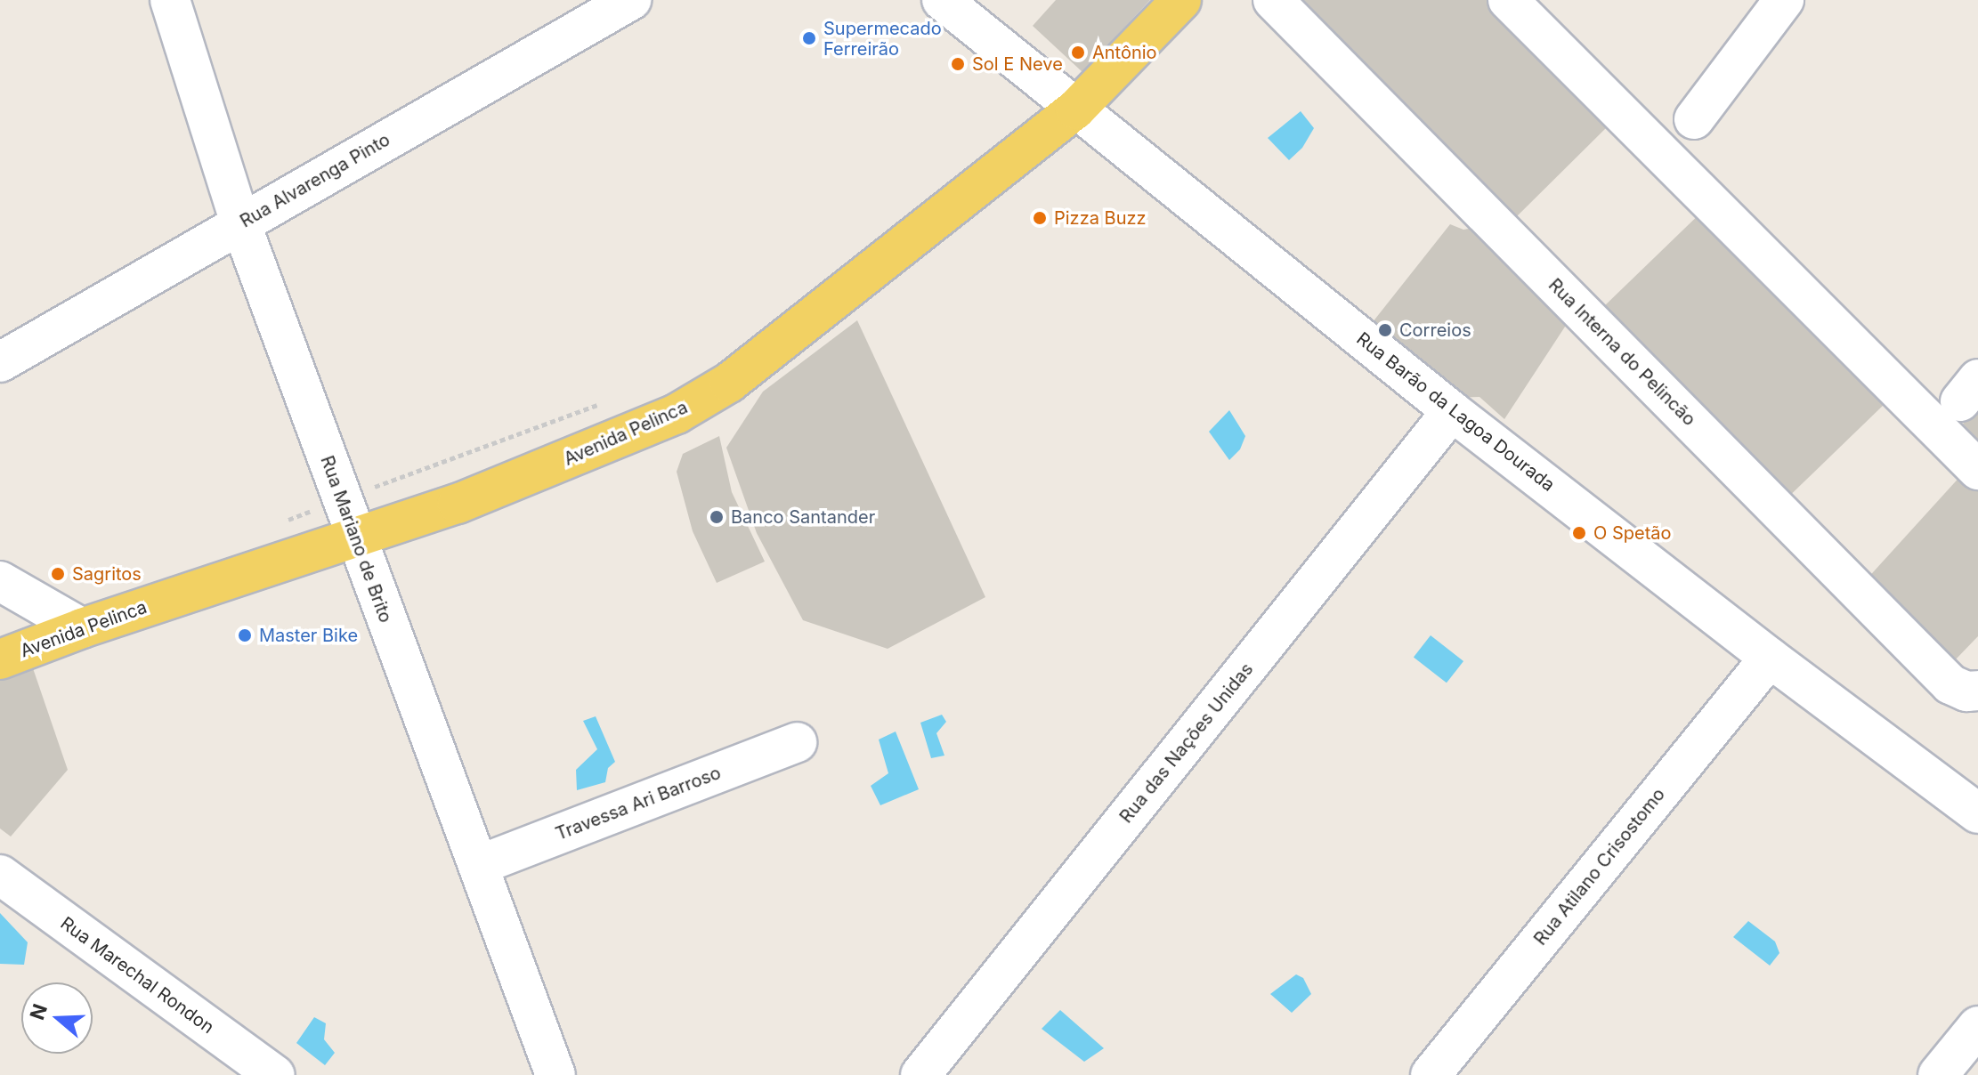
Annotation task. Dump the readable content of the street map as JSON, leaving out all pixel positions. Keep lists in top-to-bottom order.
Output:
{
  "streets": {
    "main road": ["Avenida Pelinca"],
    "street": [
      "Rua Alvarenga Pinto",
      "Rua Interna do Pelincão",
      "Rua Barão da Lagoa Dourada",
      "Rua Mariano de Brito",
      "Rua das Nações Unidas",
      "Travessa Ari Barroso",
      "Rua Atilano Crisostomo",
      "Rua Marechal Rondon"
    ]
  },
  "crossings": [
    ["Rua Alvarenga Pinto", "Rua Mariano de Brito"],
    ["Rua Barão da Lagoa Dourada", "Avenida Pelinca"],
    ["Rua Barão da Lagoa Dourada", "Rua das Nações Unidas"],
    ["Rua Barão da Lagoa Dourada", "Rua Atilano Crisostomo"],
    ["Avenida Pelinca", "Rua Mariano de Brito"],
    ["Rua Mariano de Brito", "Travessa Ari Barroso"]
  ],
  "places": [
    "Supermecado Ferreirão",
    "Antônio",
    "Sol E Neve",
    "Pizza Buzz",
    "Correios",
    "Banco Santander",
    "O Spetão",
    "Sagritos",
    "Master Bike"
  ],
  "north": "left"
}
